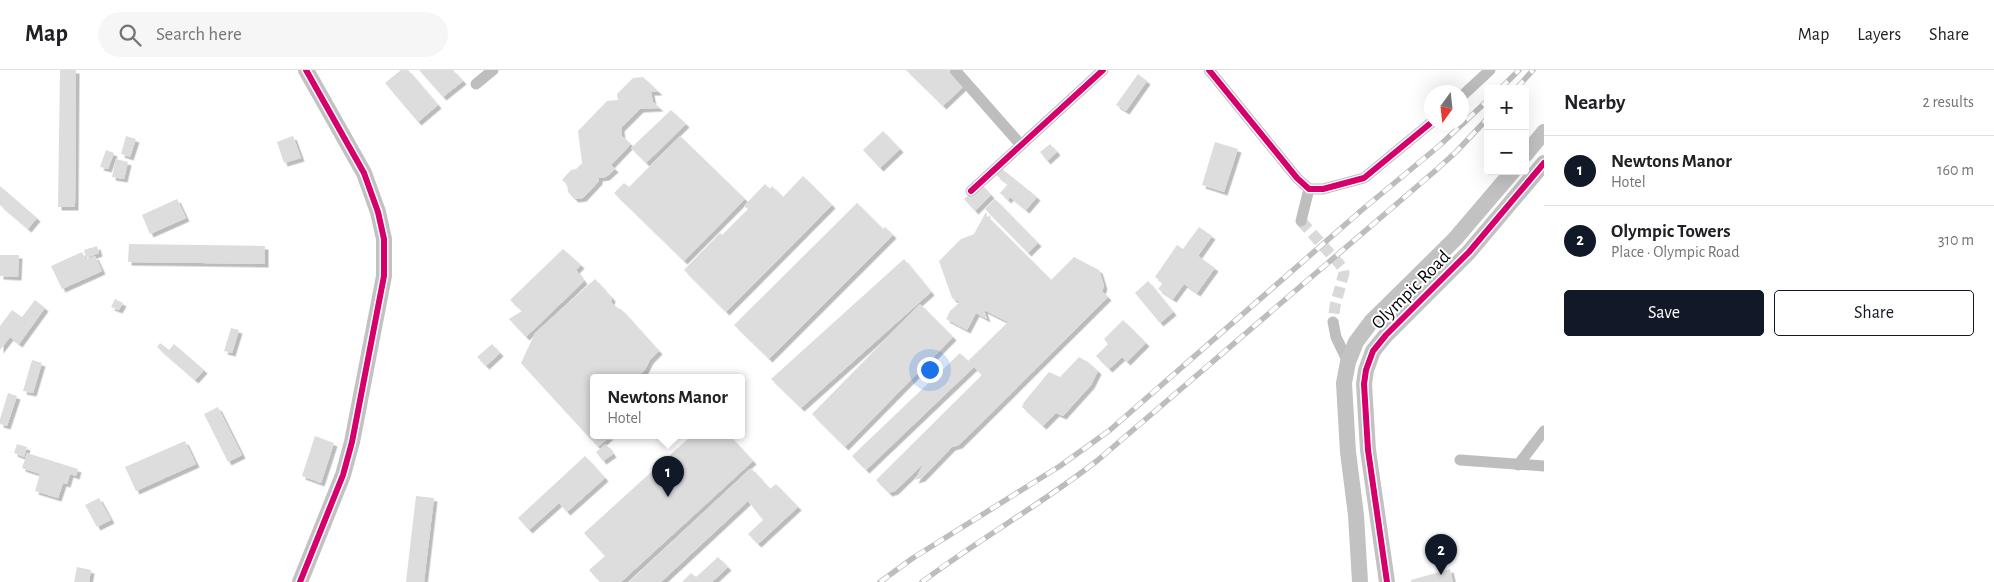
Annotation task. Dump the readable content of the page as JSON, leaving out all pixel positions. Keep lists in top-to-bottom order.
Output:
{
  "streets": {
    "street": ["Olympic Road"]
  },
  "north": "bottom",
  "page": {
    "header": "Map",
    "search": "Search here",
    "nav": ["Map", "Layers", "Share"],
    "heading": ["Nearby", "2 results"],
    "map_buttons": ["+", "−"],
    "list": [
      {
        "mark": "1",
        "name": "Newtons Manor",
        "note": "Hotel",
        "value": "160 m"
      },
      {
        "mark": "2",
        "name": "Olympic Towers",
        "note": "Place · Olympic Road",
        "value": "310 m"
      }
    ],
    "buttons": ["Save", "Share"],
    "popup": ["Newtons Manor", "Hotel"],
    "pins": ["1", "2"]
  }
}
